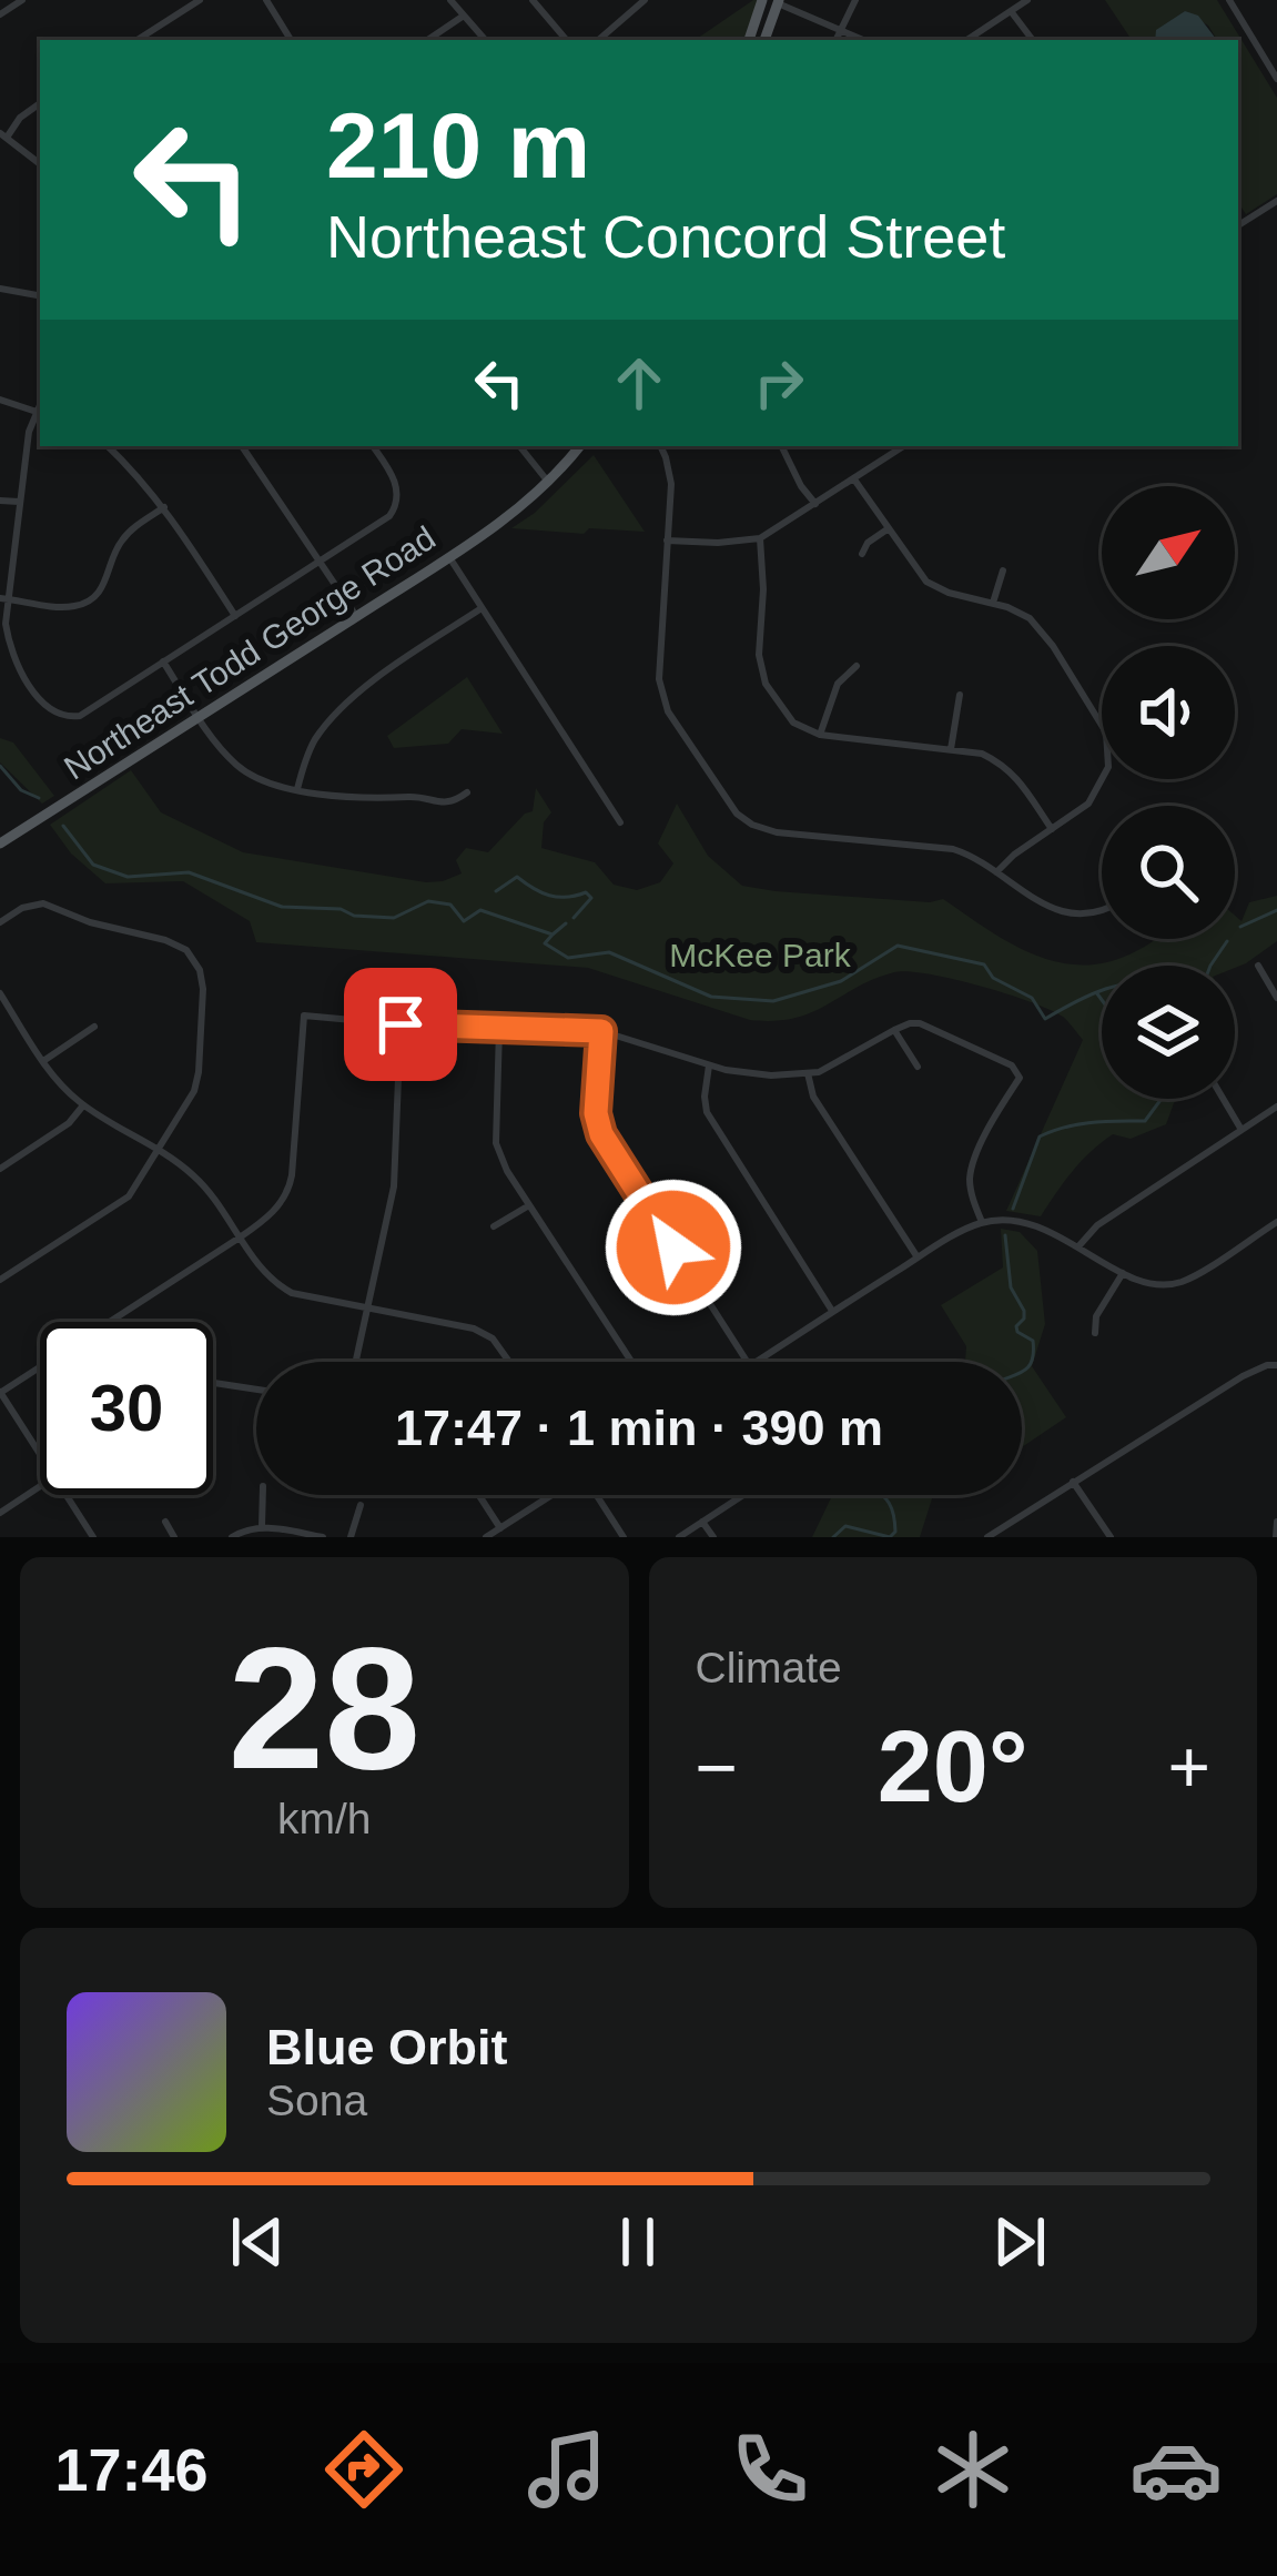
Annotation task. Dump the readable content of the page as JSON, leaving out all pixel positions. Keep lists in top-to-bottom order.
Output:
{
  "streets": {
    "main road": ["Northeast Todd George Road"]
  },
  "parks": ["McKee Park"],
  "north": "top right",
  "page": {
    "turn": ["210 m", "Northeast Concord Street"],
    "limit": "30",
    "trip": "17:47 · 1 min · 390 m",
    "tile": [
      ["28", "km/h"],
      "Climate"
    ],
    "heat": ["−", "20°", "+"],
    "song": ["Blue Orbit", "Sona"],
    "tabs": "17:46"
  }
}
